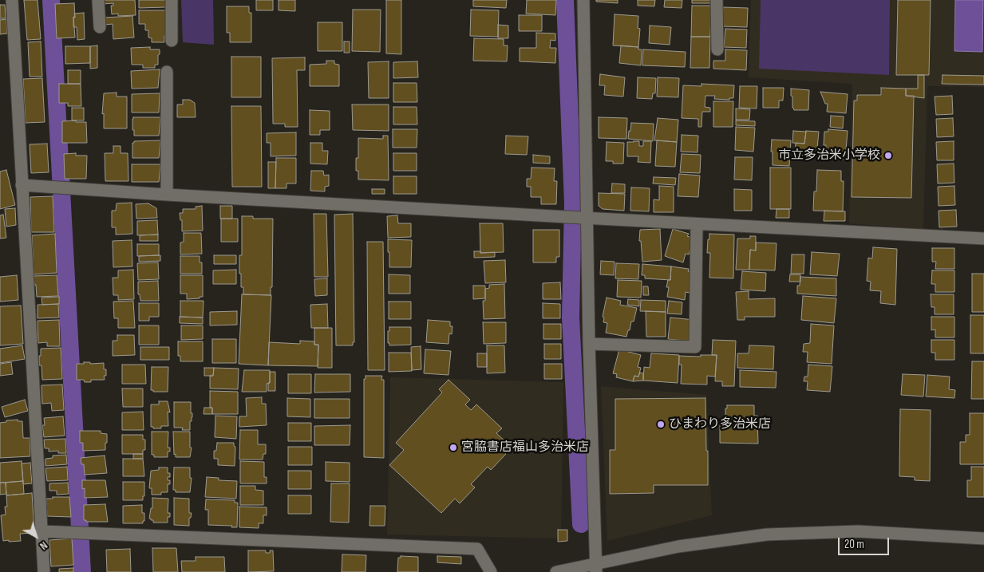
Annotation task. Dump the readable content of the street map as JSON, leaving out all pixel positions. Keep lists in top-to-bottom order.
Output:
{
  "places": ["市立多治米小学校", "ひまわり多治米店", "宮脇書店福山多治米店"],
  "scale_bar": "20 m",
  "north": "bottom right"
}
